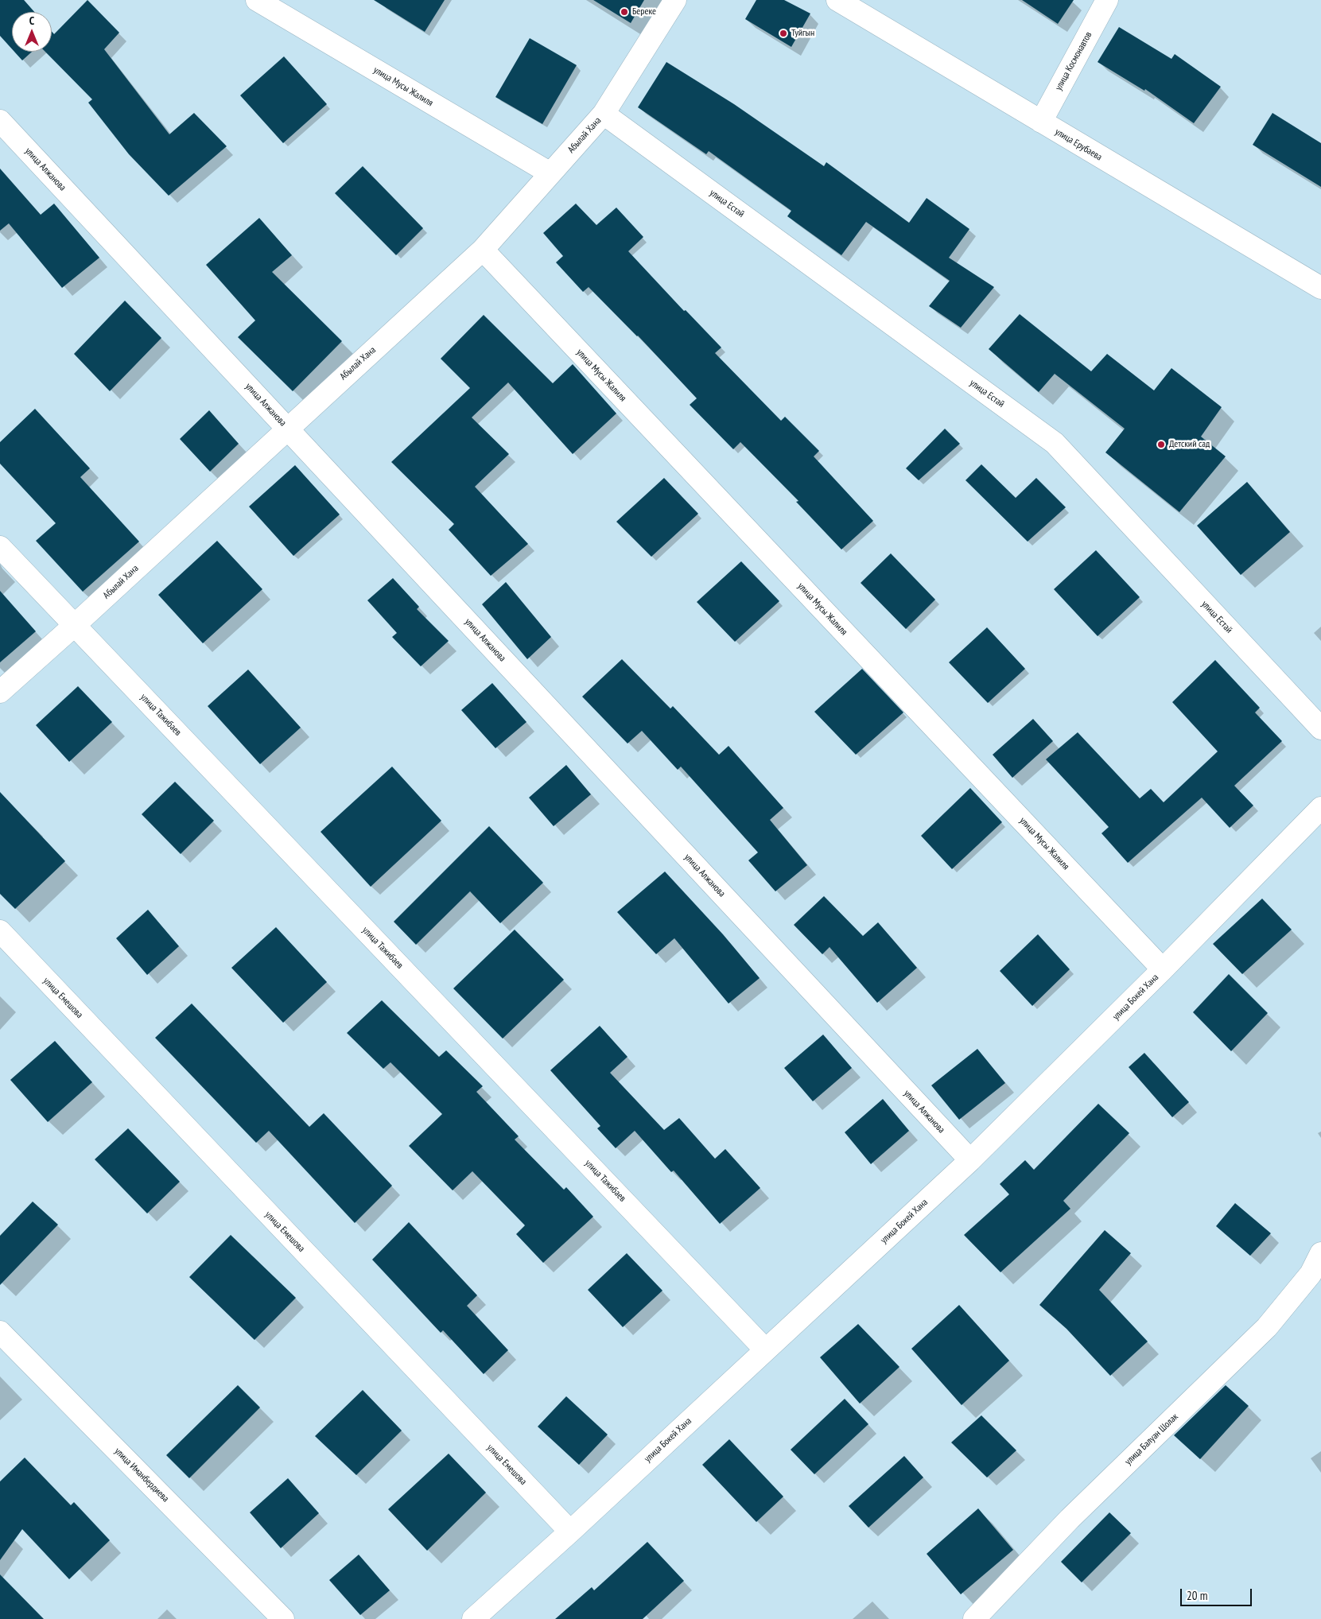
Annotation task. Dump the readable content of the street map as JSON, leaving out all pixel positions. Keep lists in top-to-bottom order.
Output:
{
  "streets": {
    "street": [
      "улица Космонавтов",
      "улица Мусы Жалиля",
      "Абылай Хана",
      "улица Ерубаева",
      "улица Алжанова",
      "улица Естай",
      "улица Тажибаев",
      "улица Бокей Хана",
      "улица Емешова",
      "улица Балуан Шолак",
      "улица Иманбердиева"
    ]
  },
  "crossings": [
    ["улица Космонавтов", "улица Ерубаева"],
    ["улица Мусы Жалиля", "Абылай Хана"],
    ["улица Мусы Жалиля", "улица Бокей Хана"],
    ["Абылай Хана", "улица Алжанова"],
    ["Абылай Хана", "улица Естай"],
    ["Абылай Хана", "улица Тажибаев"],
    ["улица Алжанова", "улица Бокей Хана"],
    ["улица Тажибаев", "улица Бокей Хана"],
    ["улица Бокей Хана", "улица Емешова"]
  ],
  "places": ["Береке", "Туйгын", "Детский сад"],
  "scale_bar": "20 m",
  "north": "top"
}
